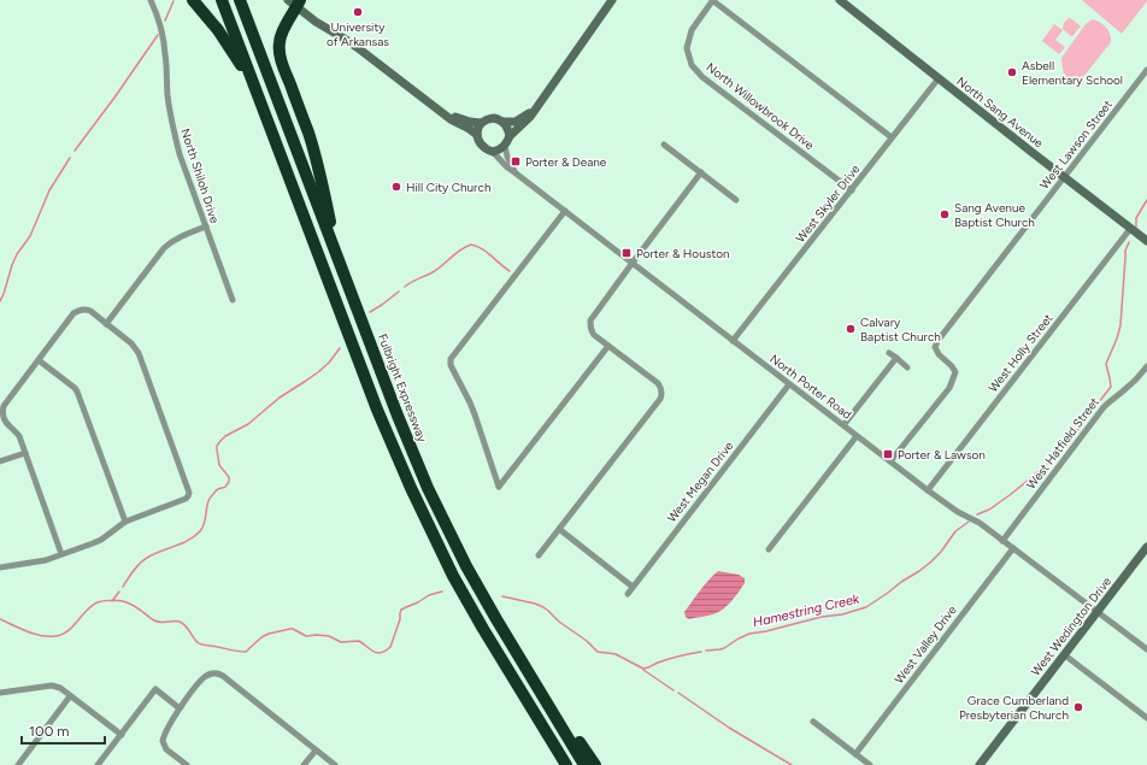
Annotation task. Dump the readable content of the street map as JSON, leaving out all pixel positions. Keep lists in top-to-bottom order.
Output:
{
  "streets": {
    "highway": ["Fulbright Expressway"],
    "street": [
      "North Willowbrook Drive",
      "North Sang Avenue",
      "West Lawson Street",
      "North Shiloh Drive",
      "West Skyler Drive",
      "West Holly Street",
      "North Porter Road",
      "West Hatfield Street",
      "West Megan Drive",
      "West Wedington Drive",
      "West Valley Drive"
    ]
  },
  "crossings": [
    ["North Willowbrook Drive", "West Skyler Drive"],
    ["North Sang Avenue", "West Lawson Street"],
    ["North Sang Avenue", "West Skyler Drive"],
    ["North Sang Avenue", "West Holly Street"],
    ["West Lawson Street", "North Porter Road"],
    ["West Skyler Drive", "North Porter Road"],
    ["West Holly Street", "North Porter Road"],
    ["North Porter Road", "West Hatfield Street"],
    ["North Porter Road", "West Megan Drive"],
    ["North Porter Road", "West Wedington Drive"],
    ["North Porter Road", "West Valley Drive"]
  ],
  "water": ["Hamestring Creek"],
  "places": {
    "other": [
      "University of Arkansas",
      "Asbell Elementary School",
      "Hill City Church",
      "Sang Avenue Baptist Church",
      "Calvary Baptist Church",
      "Grace Cumberland Presbyterian Church"
    ],
    "transit": ["Porter & Deane", "Porter & Houston", "Porter & Lawson"]
  },
  "scale_bar": "100 m"
}
